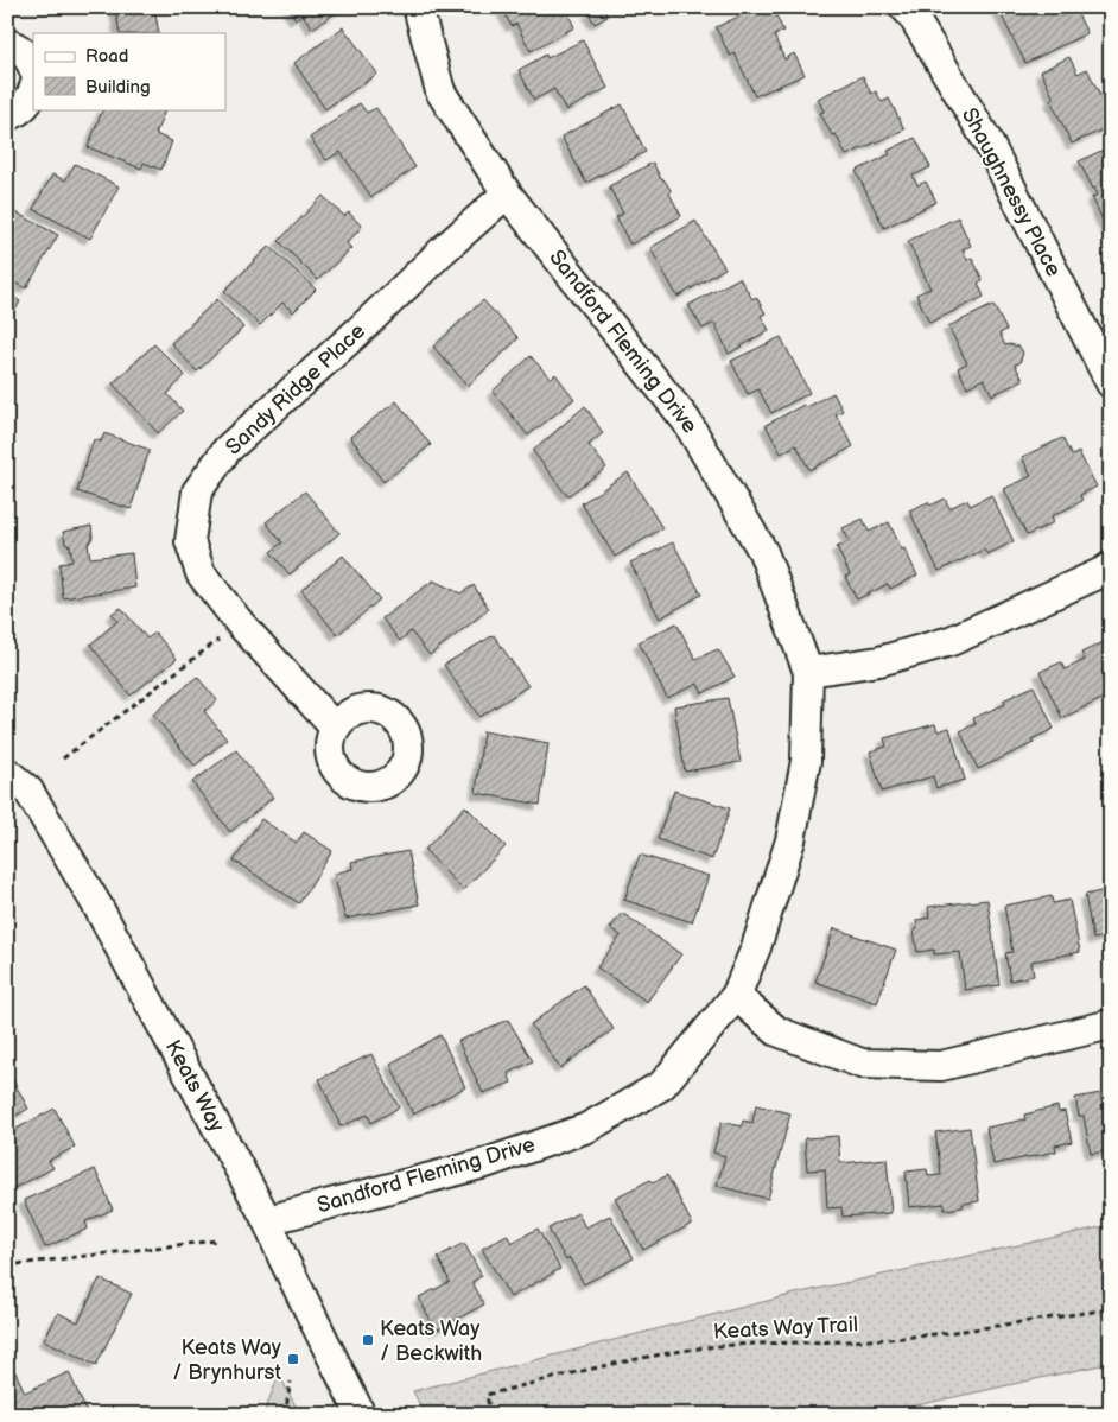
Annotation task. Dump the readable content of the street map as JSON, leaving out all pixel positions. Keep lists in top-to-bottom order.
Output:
{
  "streets": {
    "street": [
      "Shaughnessy Place",
      "Sandford Fleming Drive",
      "Sandy Ridge Place",
      "Keats Way"
    ],
    "path": ["Keats Way Trail"]
  },
  "crossings": [
    ["Sandford Fleming Drive", "Sandy Ridge Place"],
    ["Sandford Fleming Drive", "Keats Way"]
  ],
  "places": {
    "transit": ["Keats Way / Beckwith", "Keats Way / Brynhurst"]
  },
  "legend": ["Road", "Building"]
}
